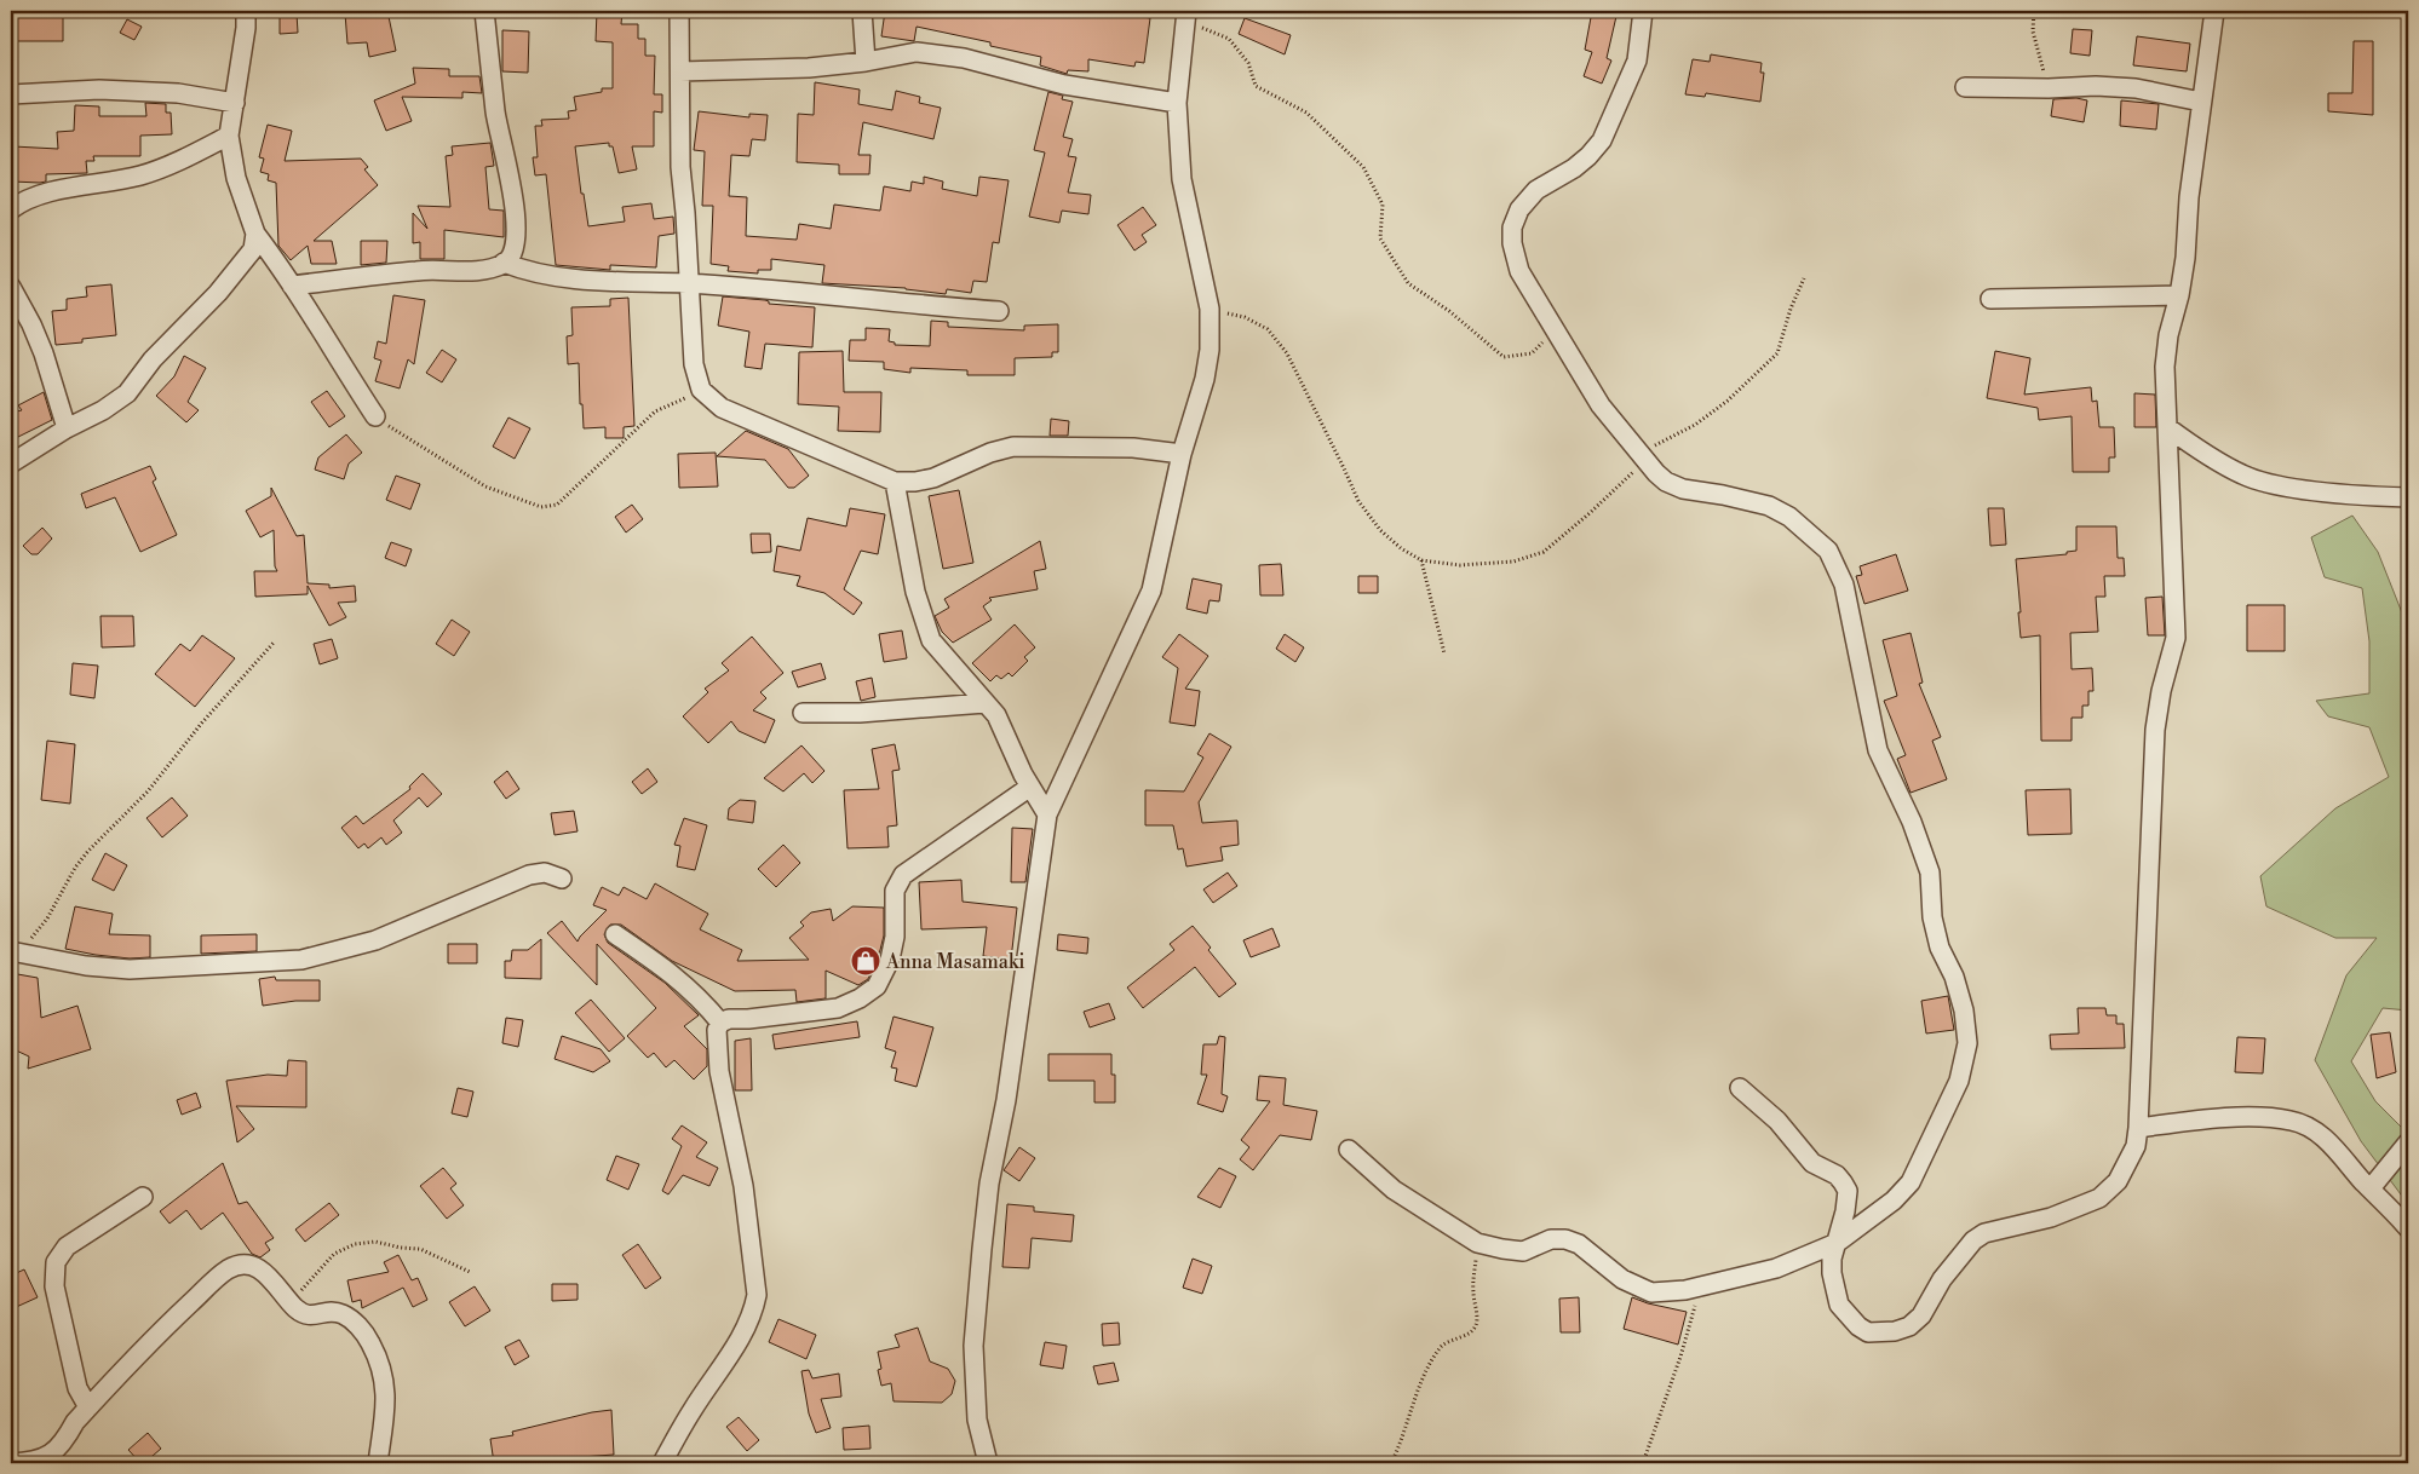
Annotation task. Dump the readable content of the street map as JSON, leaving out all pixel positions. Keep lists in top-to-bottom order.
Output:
{
  "places": {
    "shop": ["Anna Masamaki"]
  }
}
